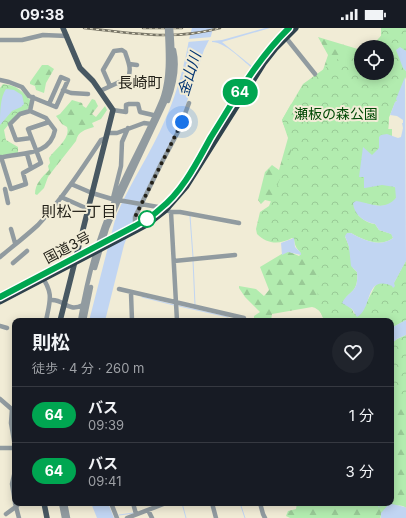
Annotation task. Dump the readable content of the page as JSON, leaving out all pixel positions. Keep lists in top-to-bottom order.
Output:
{
  "streets": {
    "highway": ["国道3号"]
  },
  "districts": ["長崎町", "則松一丁目"],
  "water": ["金山川"],
  "parks": ["瀬板の森公園"],
  "lines": ["bus line 64"],
  "page": {
    "status": "09:38",
    "on_map": "64",
    "heading": ["則松", "徒歩 · 4 分 · 260 m"],
    "list": [
      {
        "mark": "64",
        "name": "バス",
        "note": "09:39",
        "value": "1 分"
      },
      {
        "mark": "64",
        "name": "バス",
        "note": "09:41",
        "value": "3 分"
      }
    ]
  }
}
